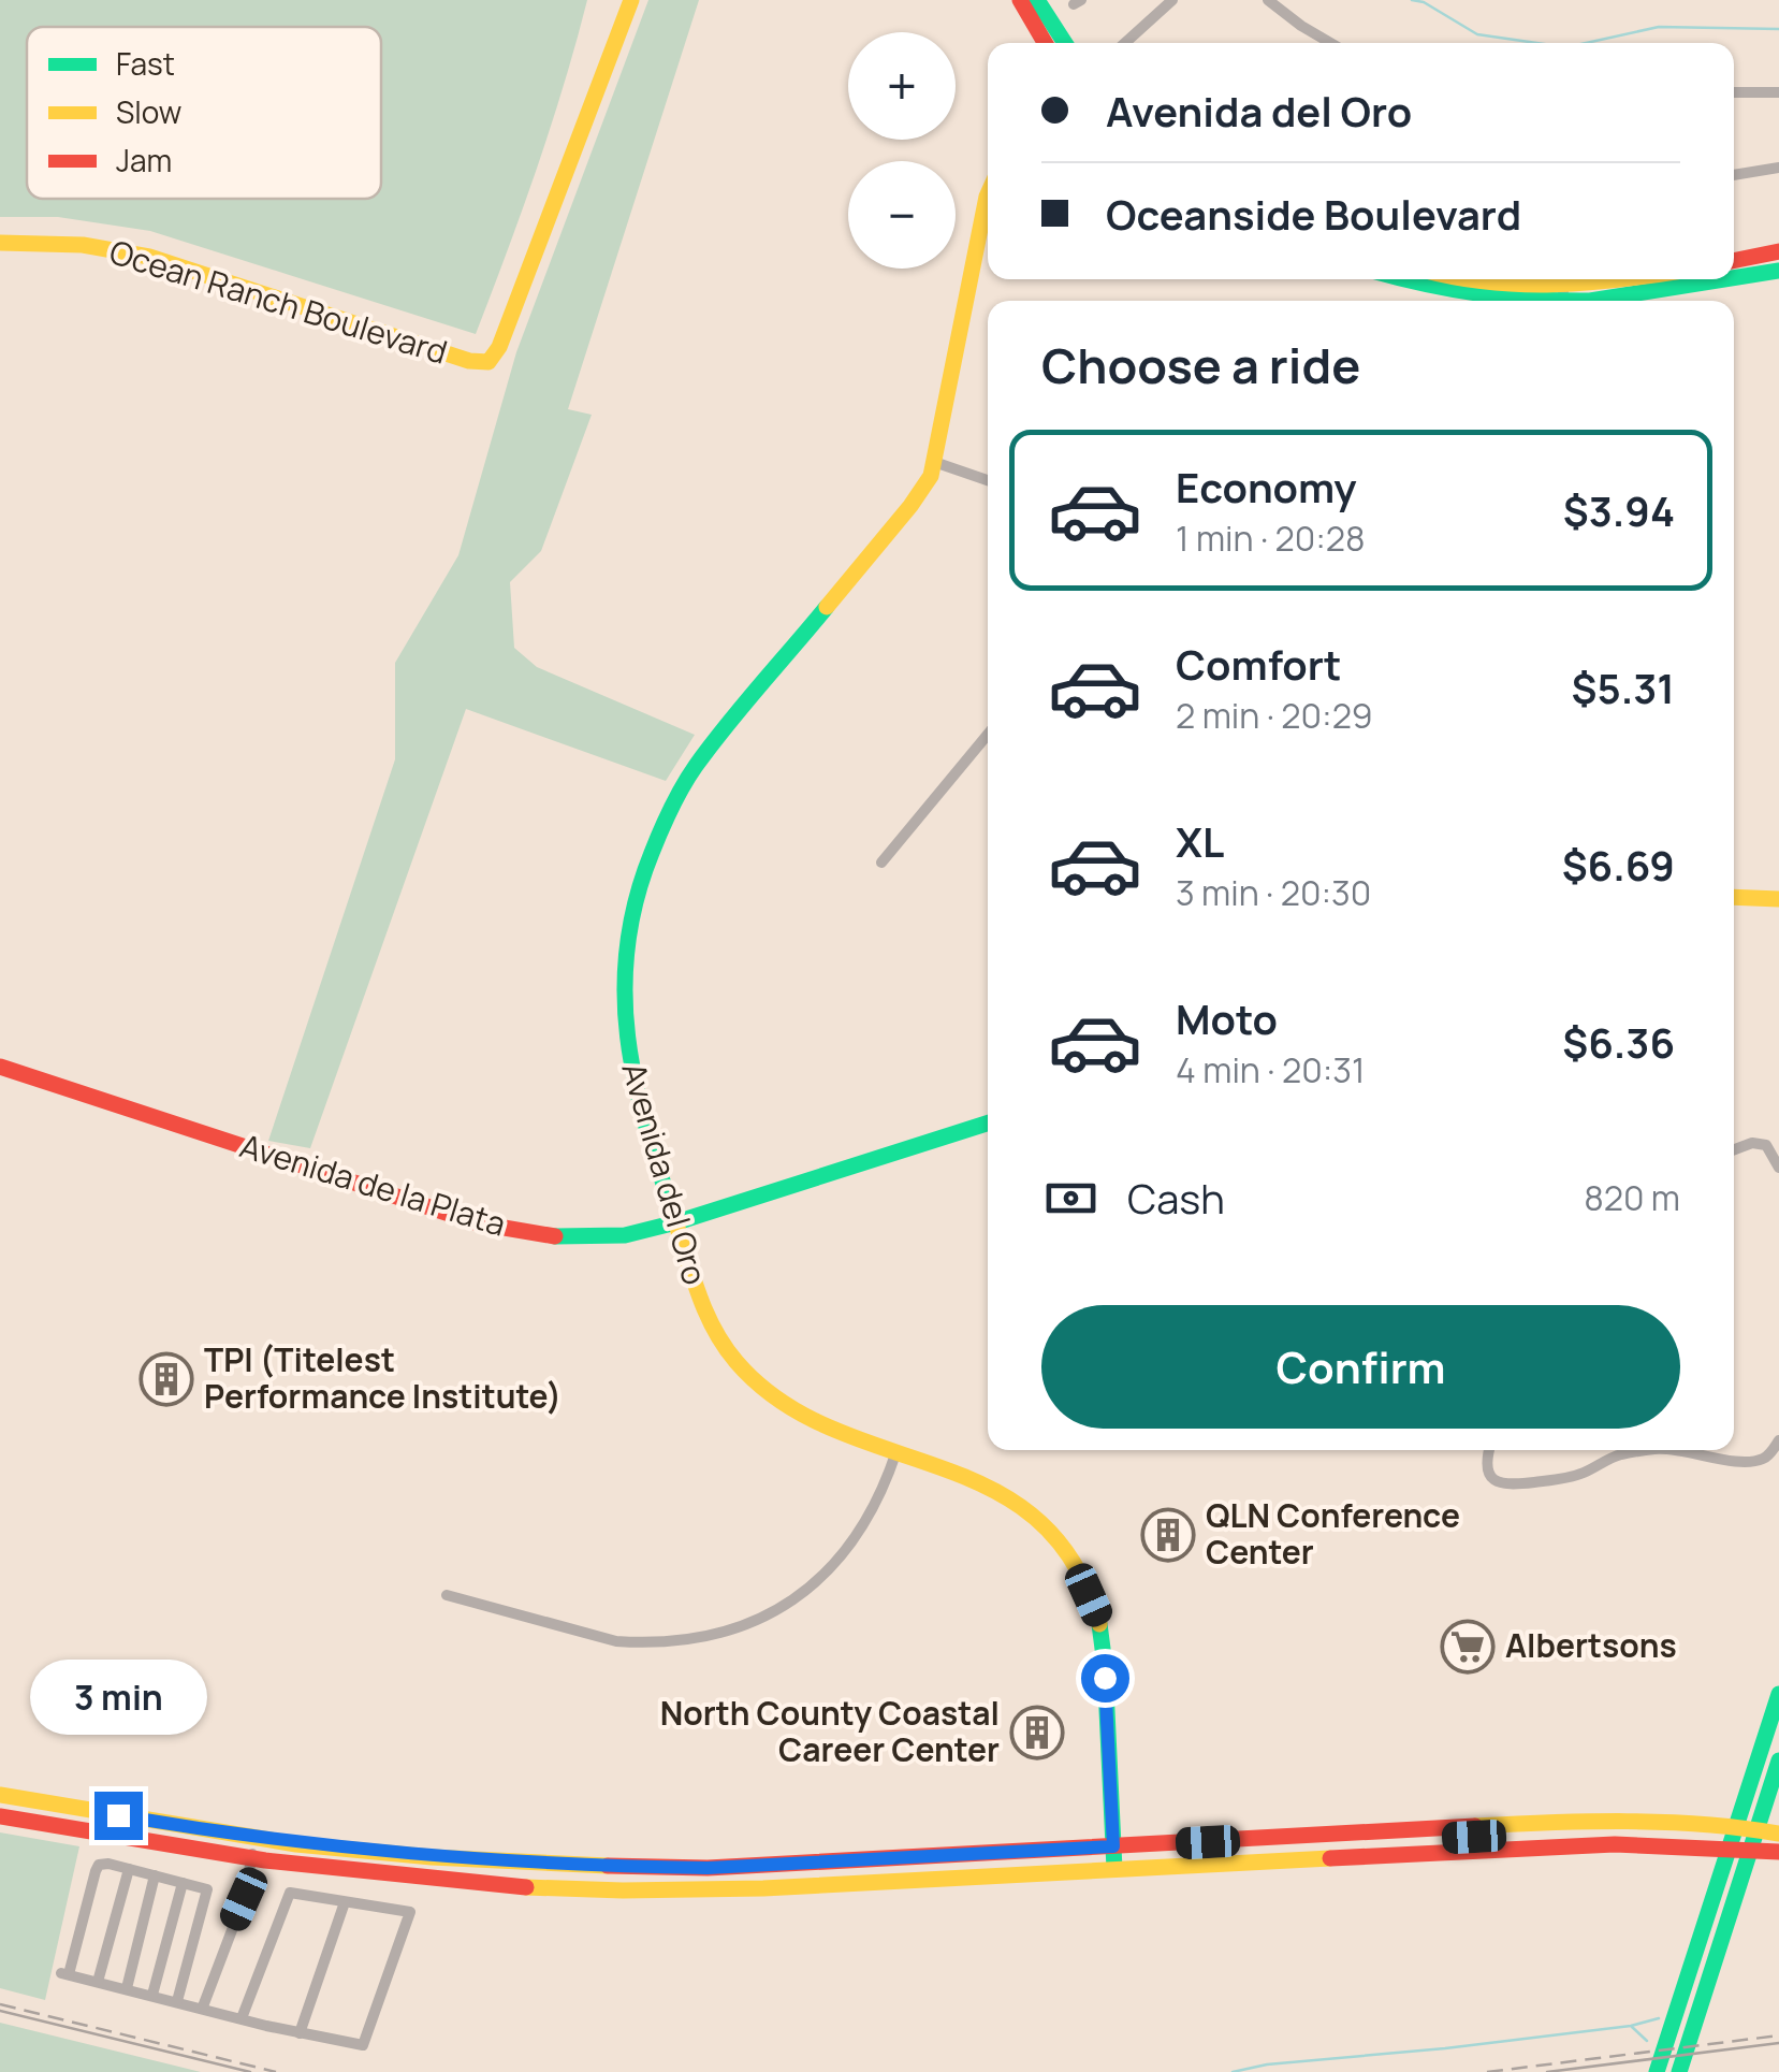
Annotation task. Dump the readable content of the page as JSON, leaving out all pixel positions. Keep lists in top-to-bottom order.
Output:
{
  "streets": {
    "main road": ["Ocean Ranch Boulevard", "Avenida del Oro", "Avenida de la Plata"]
  },
  "crossings": [
    ["Avenida del Oro", "Avenida de la Plata"]
  ],
  "places": {
    "building": ["TPI (Titelest Performance Institute)", "QLN Conference Center", "North County Coastal Career Center"],
    "supermarket": ["Albertsons"]
  },
  "legend": ["Fast", "Slow", "Jam"],
  "page": {
    "map_buttons": ["+", "−"],
    "banner": ["Avenida del Oro", "Oceanside Boulevard"],
    "heading": "Choose a ride",
    "list": [
      {
        "name": "Economy",
        "note": "1 min · 20:28",
        "value": "$3.94"
      },
      {
        "name": "Comfort",
        "note": "2 min · 20:29",
        "value": "$5.31"
      },
      {
        "name": "XL",
        "note": "3 min · 20:30",
        "value": "$6.69"
      },
      {
        "name": "Moto",
        "note": "4 min · 20:31",
        "value": "$6.36"
      }
    ],
    "pay": ["Cash", "820 m"],
    "buttons": "Confirm",
    "bubble": "3 min"
  }
}
